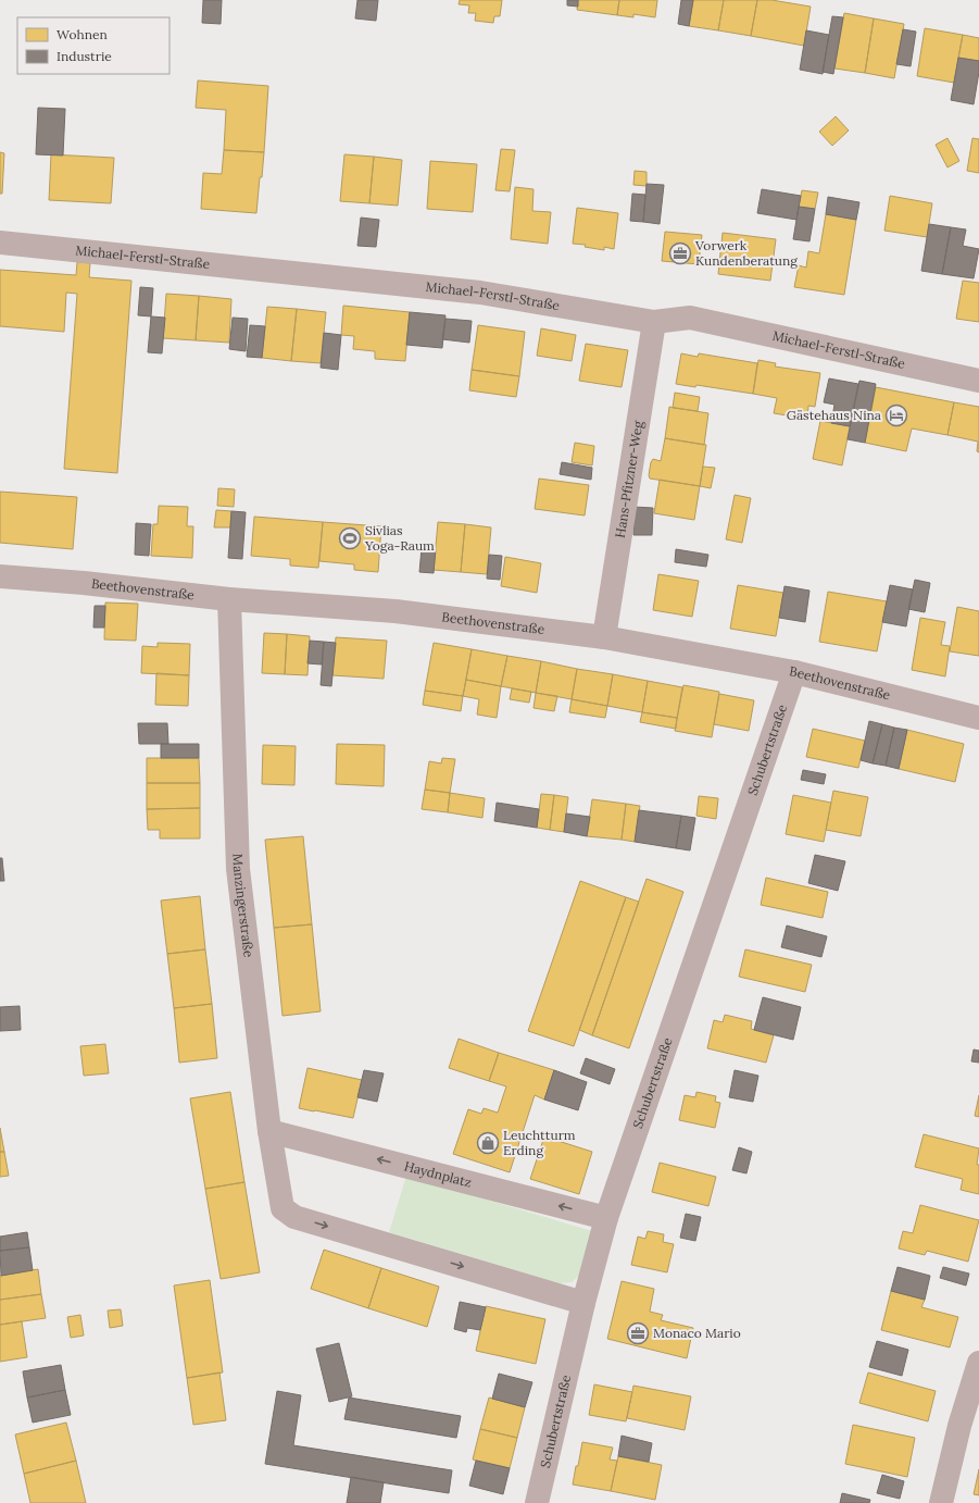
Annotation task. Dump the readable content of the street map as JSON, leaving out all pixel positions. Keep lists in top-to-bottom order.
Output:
{
  "streets": {
    "street": [
      "Michael-Ferstl-Straße",
      "Hans-Pfitzner-Weg",
      "Beethovenstraße",
      "Schubertstraße",
      "Manzingerstraße",
      "Haydnplatz"
    ]
  },
  "crossings": [
    ["Michael-Ferstl-Straße", "Hans-Pfitzner-Weg"],
    ["Hans-Pfitzner-Weg", "Beethovenstraße"],
    ["Beethovenstraße", "Schubertstraße"],
    ["Beethovenstraße", "Manzingerstraße"],
    ["Schubertstraße", "Manzingerstraße"],
    ["Schubertstraße", "Haydnplatz"],
    ["Manzingerstraße", "Haydnplatz"]
  ],
  "one_way": ["Manzingerstraße", "Haydnplatz"],
  "places": {
    "office": ["Vorwerk Kundenberatung", "Monaco Mario"],
    "hotel": ["Gästehaus Nina"],
    "sports": ["Sivlias Yoga-Raum"],
    "shop": ["Leuchtturm Erding"]
  },
  "legend": ["Wohnen", "Industrie"]
}
